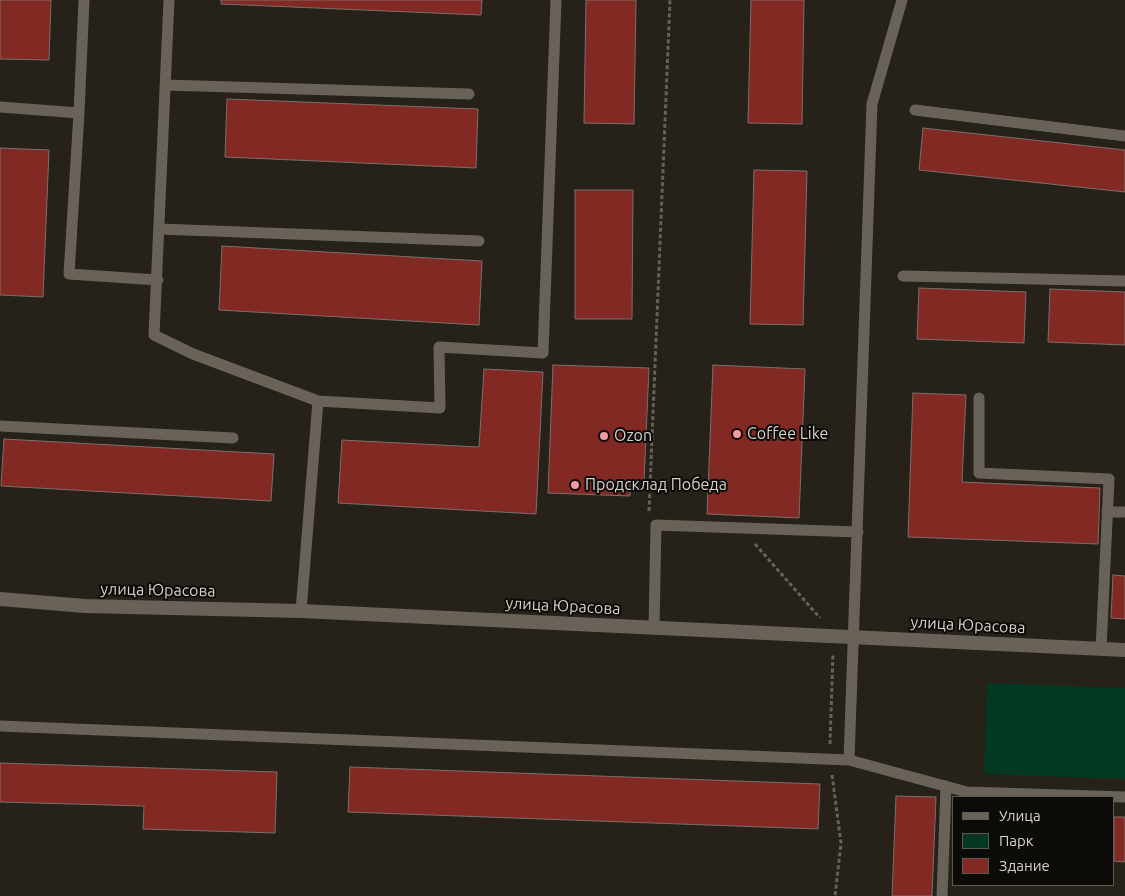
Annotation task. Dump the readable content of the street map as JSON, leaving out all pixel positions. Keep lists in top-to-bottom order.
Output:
{
  "streets": {
    "street": ["улица Юрасова"]
  },
  "places": ["Coffee Like", "Ozon", "Продсклад Победа"],
  "legend": ["Улица", "Парк", "Здание"]
}
